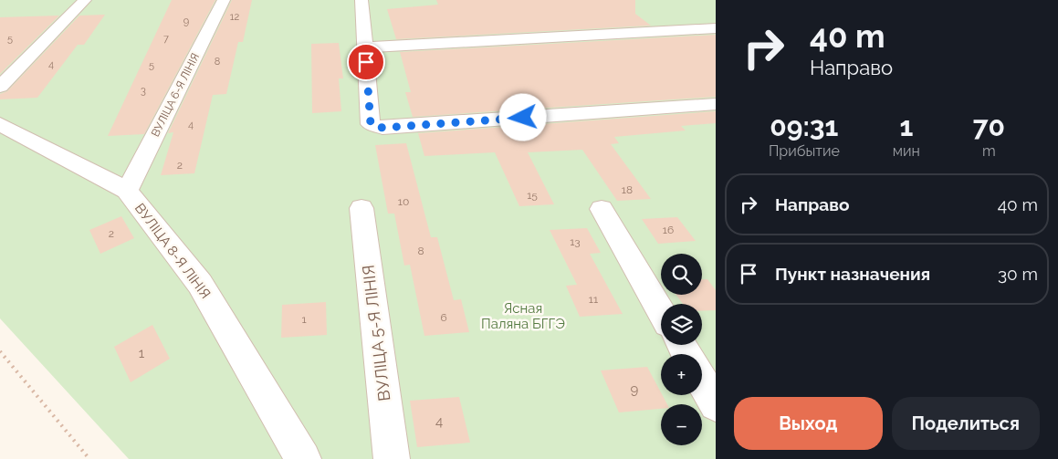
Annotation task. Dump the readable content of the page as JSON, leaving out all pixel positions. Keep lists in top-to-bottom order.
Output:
{
  "streets": {
    "street": ["ВУЛІЦА 6-Я ЛІНІЯ", "ВУЛІЦА 8-Я ЛІНІЯ", "ВУЛІЦА 5-Я ЛІНІЯ"]
  },
  "crossings": [
    ["ВУЛІЦА 6-Я ЛІНІЯ", "ВУЛІЦА 8-Я ЛІНІЯ"]
  ],
  "parks": ["Ясная Паляна БГГЭ"],
  "house_numbers": [
    "12",
    "9",
    "5",
    "7",
    "8",
    "4",
    "5",
    "3",
    "4",
    "2",
    "18",
    "15",
    "10",
    "16",
    "2",
    "13",
    "8",
    "11",
    "6",
    "1",
    "1",
    "9",
    "4"
  ],
  "page": {
    "turn": ["40 m", "Направо"],
    "eta": [
      "09:31",
      "Прибытие",
      "1",
      "мин",
      "70",
      "m"
    ],
    "list": [
      {
        "name": "Направо",
        "value": "40 m"
      },
      {
        "name": "Пункт назначения",
        "value": "30 m"
      }
    ],
    "map_buttons": ["+", "−"],
    "buttons": ["Выход", "Поделиться"]
  }
}
